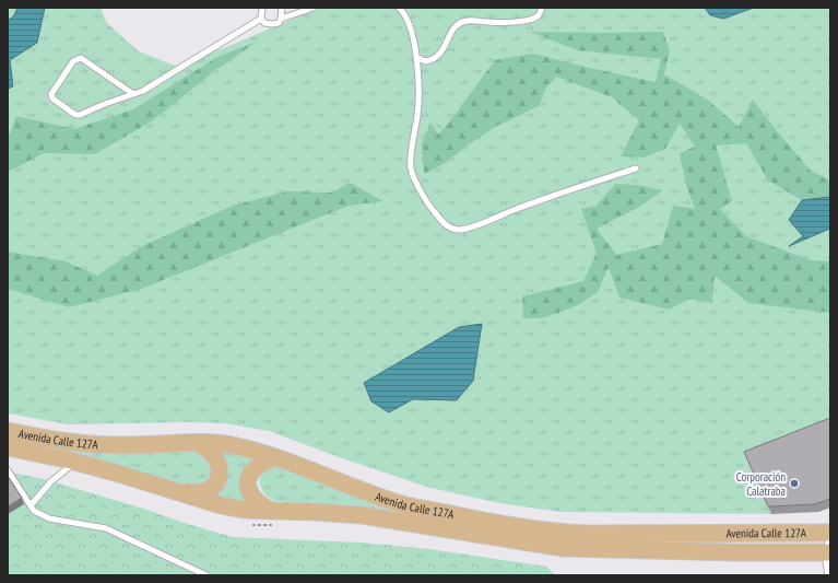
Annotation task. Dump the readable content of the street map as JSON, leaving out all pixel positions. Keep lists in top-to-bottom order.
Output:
{
  "streets": {
    "main road": ["Avenida Calle 127A"]
  },
  "places": ["Corporación Calatraba"]
}
